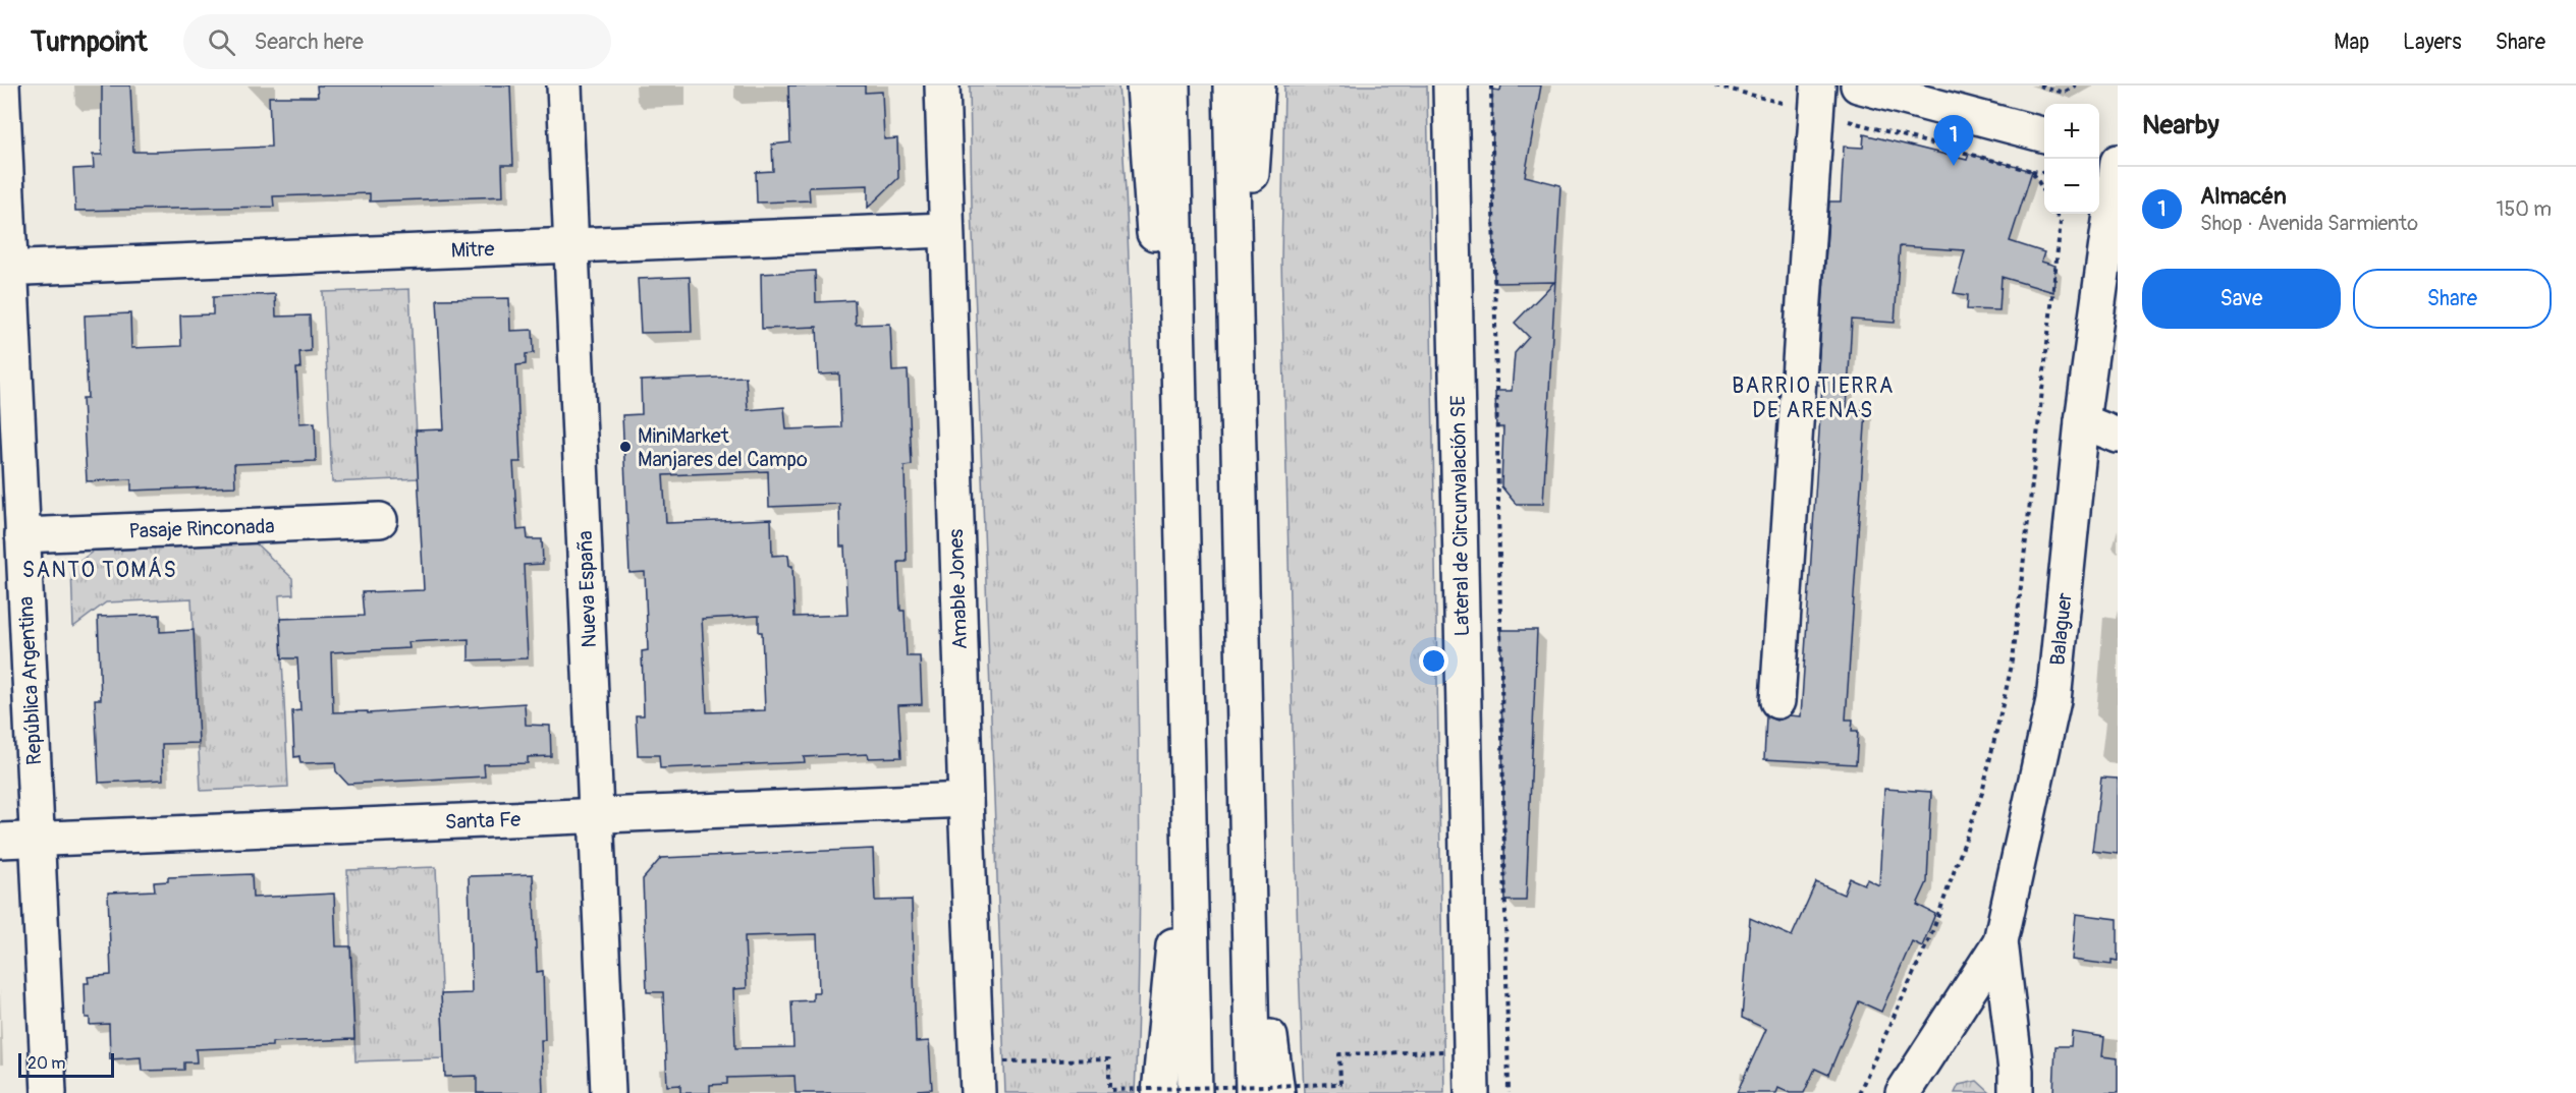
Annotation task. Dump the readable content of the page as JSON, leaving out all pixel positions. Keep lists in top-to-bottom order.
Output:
{
  "streets": {
    "main road": [
      "Mitre",
      "Lateral de Circunvalación SE",
      "Pasaje Rinconada",
      "Nueva España",
      "Amable Jones",
      "Balaguer",
      "República Argentina",
      "Santa Fe"
    ]
  },
  "crossings": [
    ["Mitre", "Nueva España"],
    ["Mitre", "Amable Jones"],
    ["Mitre", "República Argentina"],
    ["Pasaje Rinconada", "República Argentina"],
    ["Nueva España", "Santa Fe"],
    ["Amable Jones", "Santa Fe"],
    ["República Argentina", "Santa Fe"]
  ],
  "districts": ["BARRIO TIERRA DE ARENAS", "SANTO TOMÁS"],
  "places": ["MiniMarket Manjares del Campo"],
  "scale_bar": "20 m",
  "page": {
    "header": "Turnpoint",
    "search": "Search here",
    "nav": ["Map", "Layers", "Share"],
    "heading": "Nearby",
    "map_buttons": ["+", "−"],
    "pins": "1",
    "list": [
      {
        "mark": "1",
        "name": "Almacén",
        "note": "Shop · Avenida Sarmiento",
        "value": "150 m"
      }
    ],
    "buttons": ["Save", "Share"],
    "scale": "20 m"
  }
}
